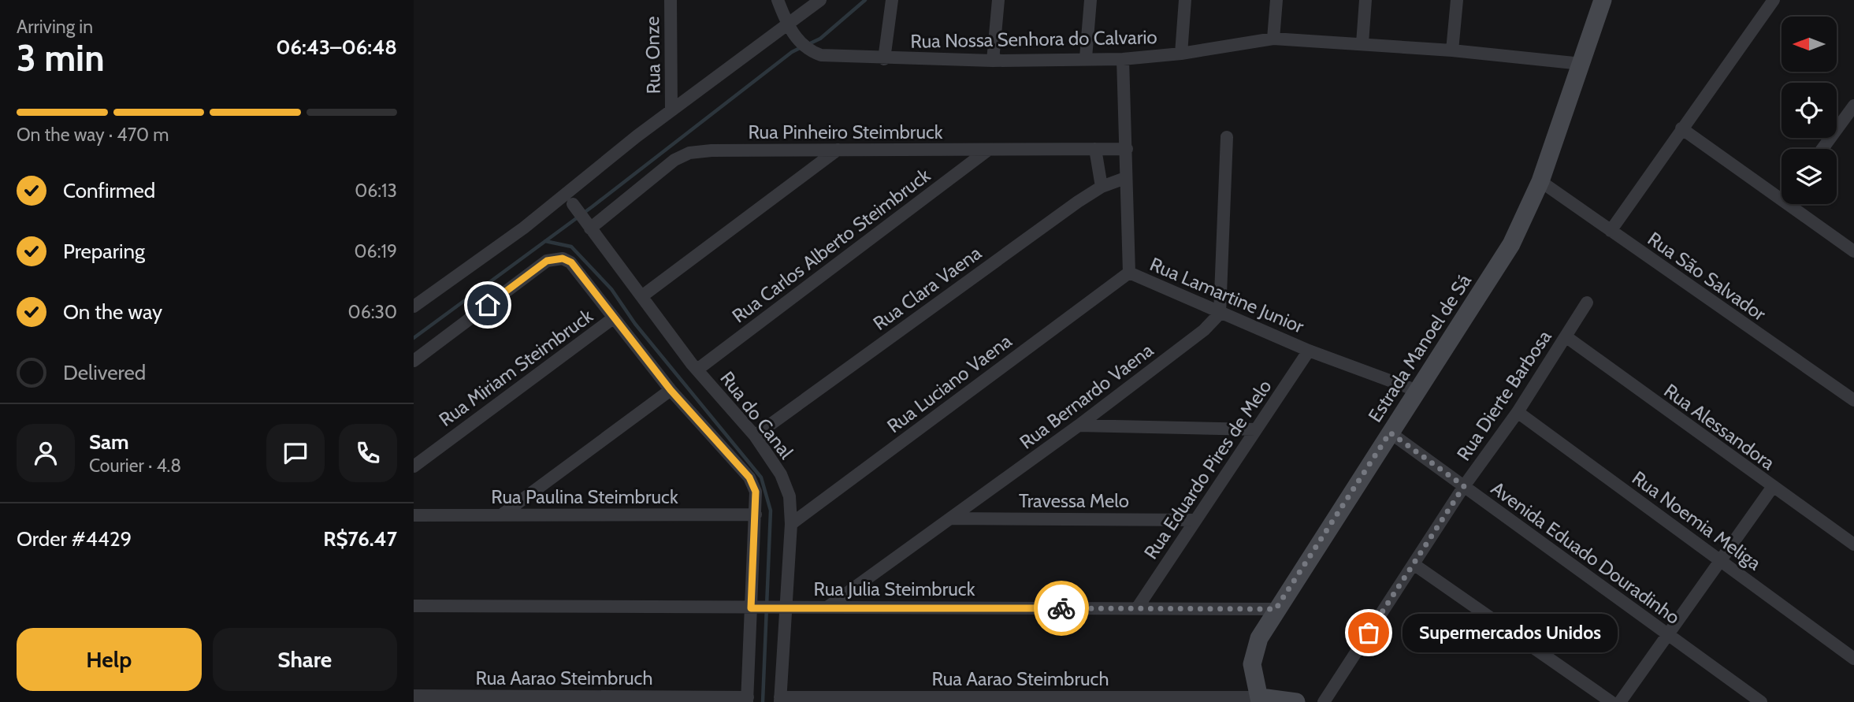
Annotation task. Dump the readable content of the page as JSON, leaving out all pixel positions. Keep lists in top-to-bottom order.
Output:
{
  "streets": {
    "main road": ["Estrada Manoel de Sá"],
    "street": [
      "Rua Nossa Senhora do Calvario",
      "Rua Onze",
      "Rua Pinheiro Steimbruck",
      "Rua Carlos Alberto Steimbruck",
      "Rua São Salvador",
      "Rua Clara Vaena",
      "Rua Lamartine Junior",
      "Rua Miriam Steimbruck",
      "Rua Luciano Vaena",
      "Rua Dierte Barbosa",
      "Rua Bernardo Vaena",
      "Rua do Canal",
      "Rua Alessandora",
      "Rua Eduardo Pires de Melo",
      "Rua Paulina Steimbruck",
      "Travessa Melo",
      "Rua Noemia Meliga",
      "Avenida Eduado Douradinho",
      "Rua Julia Steimbruck",
      "Rua Aarao Steimbruch"
    ]
  },
  "crossings": [
    ["Rua Nossa Senhora do Calvario", "Rua Lamartine Junior"],
    ["Rua Nossa Senhora do Calvario", "Estrada Manoel de Sá"],
    ["Rua Pinheiro Steimbruck", "Rua Carlos Alberto Steimbruck"],
    ["Rua Pinheiro Steimbruck", "Rua Lamartine Junior"],
    ["Rua Pinheiro Steimbruck", "Rua do Canal"],
    ["Rua Carlos Alberto Steimbruck", "Rua do Canal"],
    ["Rua São Salvador", "Estrada Manoel de Sá"],
    ["Rua Clara Vaena", "Rua Lamartine Junior"],
    ["Rua Clara Vaena", "Rua do Canal"],
    ["Rua Lamartine Junior", "Estrada Manoel de Sá"],
    ["Rua Lamartine Junior", "Rua Luciano Vaena"],
    ["Rua Lamartine Junior", "Rua Bernardo Vaena"],
    ["Rua Lamartine Junior", "Rua Eduardo Pires de Melo"],
    ["Estrada Manoel de Sá", "Avenida Eduado Douradinho"],
    ["Estrada Manoel de Sá", "Rua Julia Steimbruck"],
    ["Estrada Manoel de Sá", "Rua Aarao Steimbruch"],
    ["Rua Luciano Vaena", "Rua do Canal"],
    ["Rua Dierte Barbosa", "Rua Alessandora"],
    ["Rua Dierte Barbosa", "Rua Noemia Meliga"],
    ["Rua Dierte Barbosa", "Avenida Eduado Douradinho"],
    ["Rua Bernardo Vaena", "Travessa Melo"],
    ["Rua Bernardo Vaena", "Rua Julia Steimbruck"],
    ["Rua do Canal", "Rua Julia Steimbruck"],
    ["Rua do Canal", "Rua Aarao Steimbruch"],
    ["Rua Eduardo Pires de Melo", "Travessa Melo"],
    ["Rua Eduardo Pires de Melo", "Rua Julia Steimbruck"]
  ],
  "places": ["Supermercados Unidos"],
  "north": "left",
  "page": {
    "heading": ["3 min", "Arriving in", "06:43–06:48"],
    "panel": [
      "Sam",
      "Courier · 4.8",
      "Order #4429",
      "R$76.47"
    ],
    "bar": "On the way · 470 m",
    "list": [
      ["Confirmed", "06:13"],
      ["Preparing", "06:19"],
      ["On the way", "06:30"],
      "Delivered"
    ],
    "bubble": "Supermercados Unidos",
    "buttons": ["Help", "Share"]
  }
}
